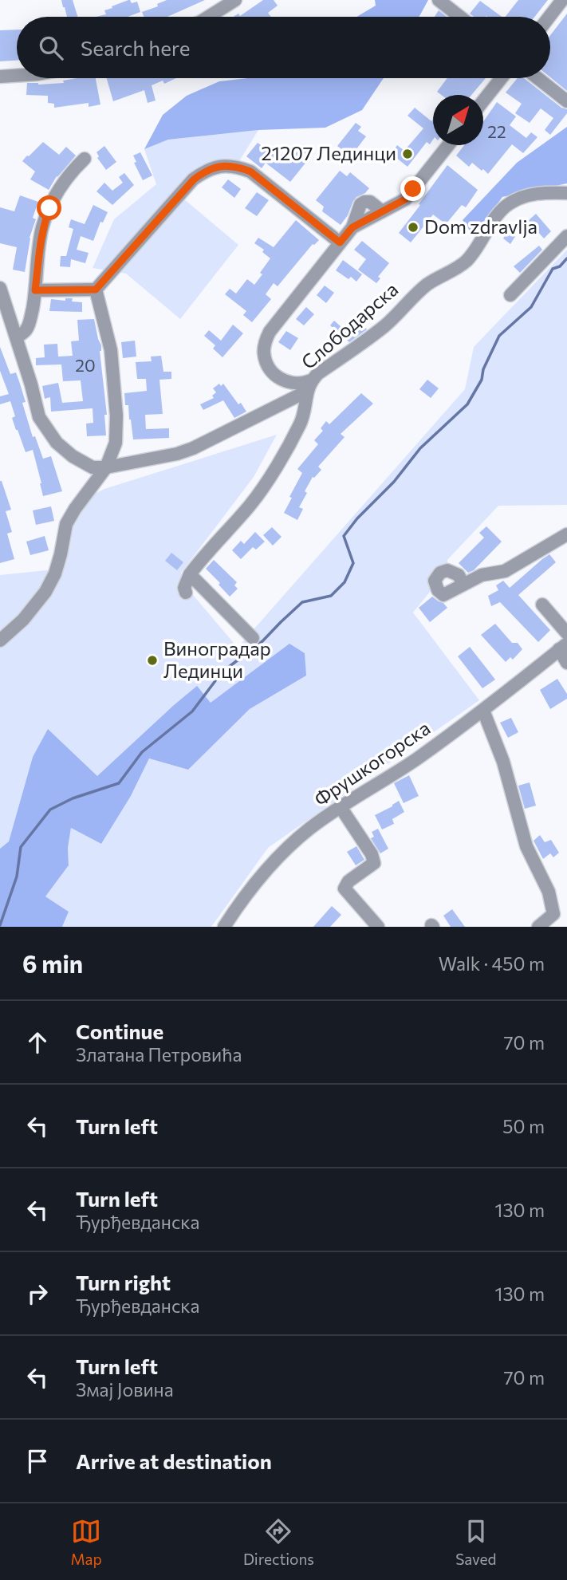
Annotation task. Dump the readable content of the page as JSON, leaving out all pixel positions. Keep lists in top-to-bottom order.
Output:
{
  "streets": {
    "street": ["Слободарска", "Фрушкогорска"]
  },
  "places": ["21207 Лединци", "Dom zdravlja", "Виноградар Лединци"],
  "house_numbers": ["22", "20"],
  "north": "top right",
  "page": {
    "search": "Search here",
    "heading": ["6 min", "Walk · 450 m"],
    "list": [
      ["Continue", "Златана Петровића", "70 m"],
      ["Turn left", "50 m"],
      ["Turn left", "Ђурђевданска", "130 m"],
      ["Turn right", "Ђурђевданска", "130 m"],
      ["Turn left", "Змај Јовина", "70 m"],
      "Arrive at destination"
    ],
    "nav": ["Map", "Directions", "Saved"]
  }
}
